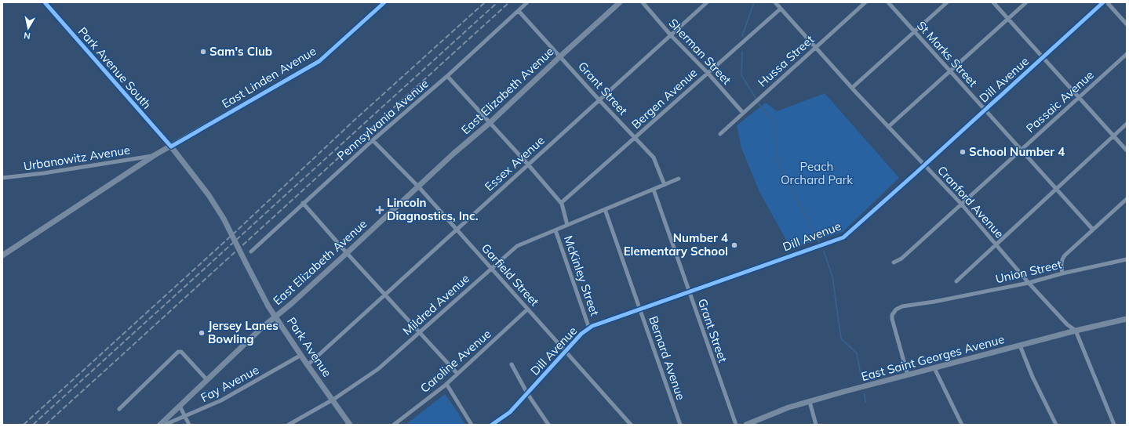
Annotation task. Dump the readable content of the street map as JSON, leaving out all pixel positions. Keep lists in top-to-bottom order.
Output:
{
  "streets": {
    "street": [
      "Sherman Street",
      "St Marks Street",
      "Hussa Street",
      "Park Avenue South",
      "East Linden Avenue",
      "Dill Avenue",
      "Grant Street",
      "East Elizabeth Avenue",
      "Bergen Avenue",
      "Passaic Avenue",
      "Pennsylvania Avenue",
      "Urbanowitz Avenue",
      "Essex Avenue",
      "Cranford Avenue",
      "Union Street",
      "Garfield Street",
      "McKinley Street",
      "Mildred Avenue",
      "Park Avenue",
      "Bernard Avenue",
      "East Saint Georges Avenue",
      "Caroline Avenue",
      "Fay Avenue"
    ]
  },
  "crossings": [
    ["Sherman Street", "Hussa Street"],
    ["Sherman Street", "Bergen Avenue"],
    ["Sherman Street", "Essex Avenue"],
    ["St Marks Street", "Dill Avenue"],
    ["St Marks Street", "Passaic Avenue"],
    ["Hussa Street", "Cranford Avenue"],
    ["Park Avenue South", "East Linden Avenue"],
    ["Park Avenue South", "Park Avenue"],
    ["East Linden Avenue", "Urbanowitz Avenue"],
    ["Dill Avenue", "Grant Street"],
    ["Dill Avenue", "Cranford Avenue"],
    ["Dill Avenue", "Garfield Street"],
    ["Dill Avenue", "McKinley Street"],
    ["Dill Avenue", "Bernard Avenue"],
    ["Grant Street", "East Elizabeth Avenue"],
    ["Grant Street", "Bergen Avenue"],
    ["Grant Street", "Pennsylvania Avenue"],
    ["Grant Street", "Essex Avenue"],
    ["East Elizabeth Avenue", "Garfield Street"],
    ["East Elizabeth Avenue", "McKinley Street"],
    ["East Elizabeth Avenue", "Park Avenue"],
    ["Bergen Avenue", "Cranford Avenue"],
    ["Bergen Avenue", "McKinley Street"],
    ["Passaic Avenue", "Cranford Avenue"],
    ["Pennsylvania Avenue", "Garfield Street"],
    ["Pennsylvania Avenue", "McKinley Street"],
    ["Essex Avenue", "Garfield Street"],
    ["Essex Avenue", "McKinley Street"],
    ["Essex Avenue", "Park Avenue"],
    ["Cranford Avenue", "Union Street"],
    ["Cranford Avenue", "East Saint Georges Avenue"],
    ["Union Street", "East Saint Georges Avenue"],
    ["Garfield Street", "Mildred Avenue"],
    ["Garfield Street", "Caroline Avenue"],
    ["McKinley Street", "Mildred Avenue"],
    ["Mildred Avenue", "Park Avenue"],
    ["Park Avenue", "Fay Avenue"]
  ],
  "parks": ["Peach Orchard Park"],
  "places": {
    "other": [
      "Sam's Club",
      "School Number 4",
      "Number 4 Elementary School",
      "Jersey Lanes Bowling"
    ],
    "health": ["Lincoln Diagnostics, Inc."]
  },
  "north": "bottom"
}
